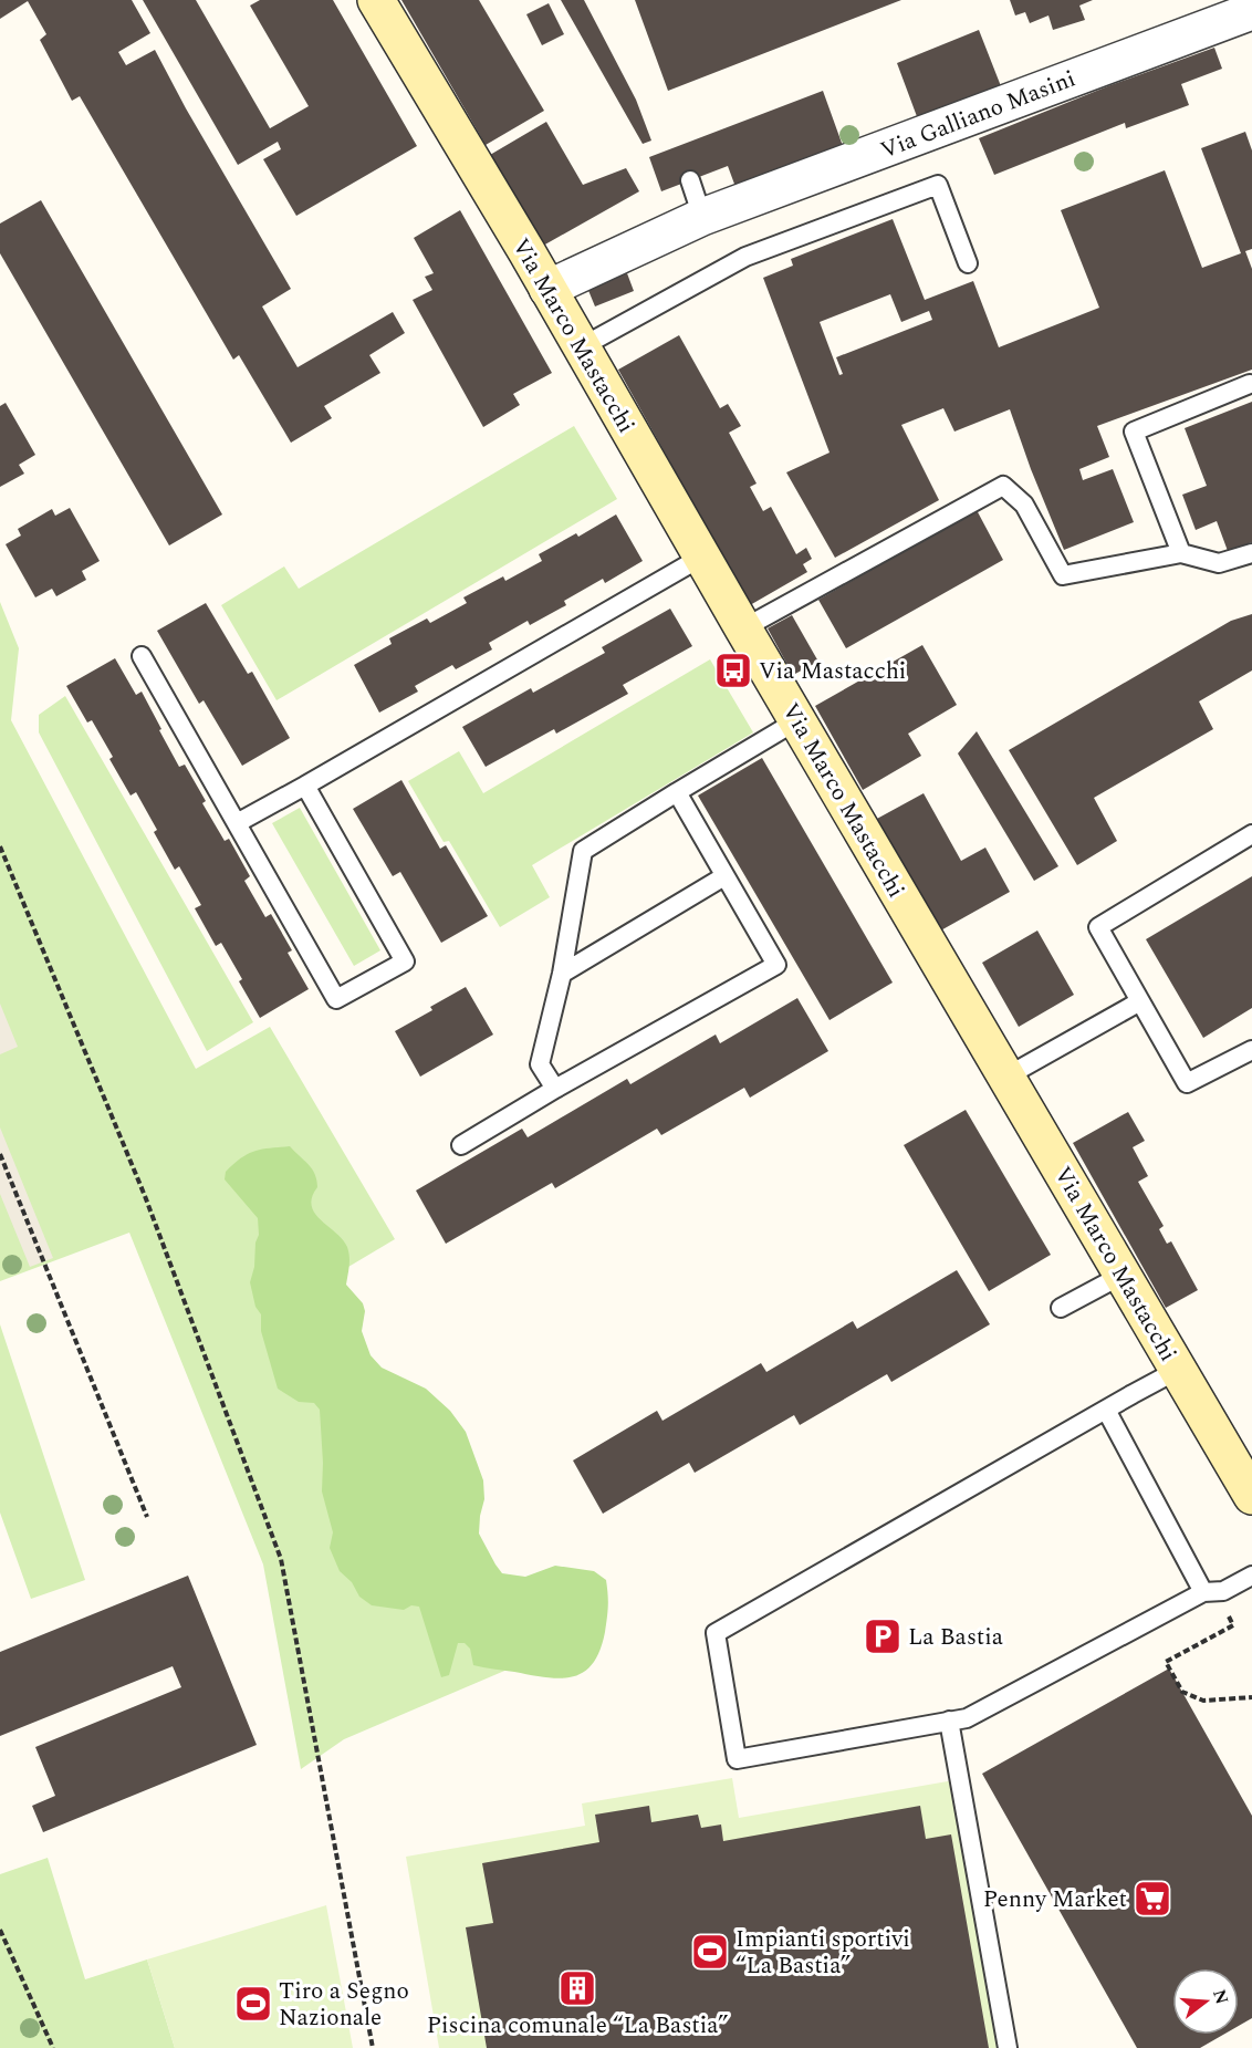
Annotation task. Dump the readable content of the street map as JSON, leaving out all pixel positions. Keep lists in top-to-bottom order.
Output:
{
  "streets": {
    "street": ["Via Galliano Masini", "Via Marco Mastacchi"]
  },
  "crossings": [
    ["Via Galliano Masini", "Via Marco Mastacchi"]
  ],
  "places": {
    "bus stop": ["Via Mastacchi"],
    "parking": ["La Bastia"],
    "supermarket": ["Penny Market"],
    "sports": ["Impianti sportivi “La Bastia”", "Tiro a Segno Nazionale"],
    "building": ["Piscina comunale “La Bastia”"]
  },
  "north": "right"
}
